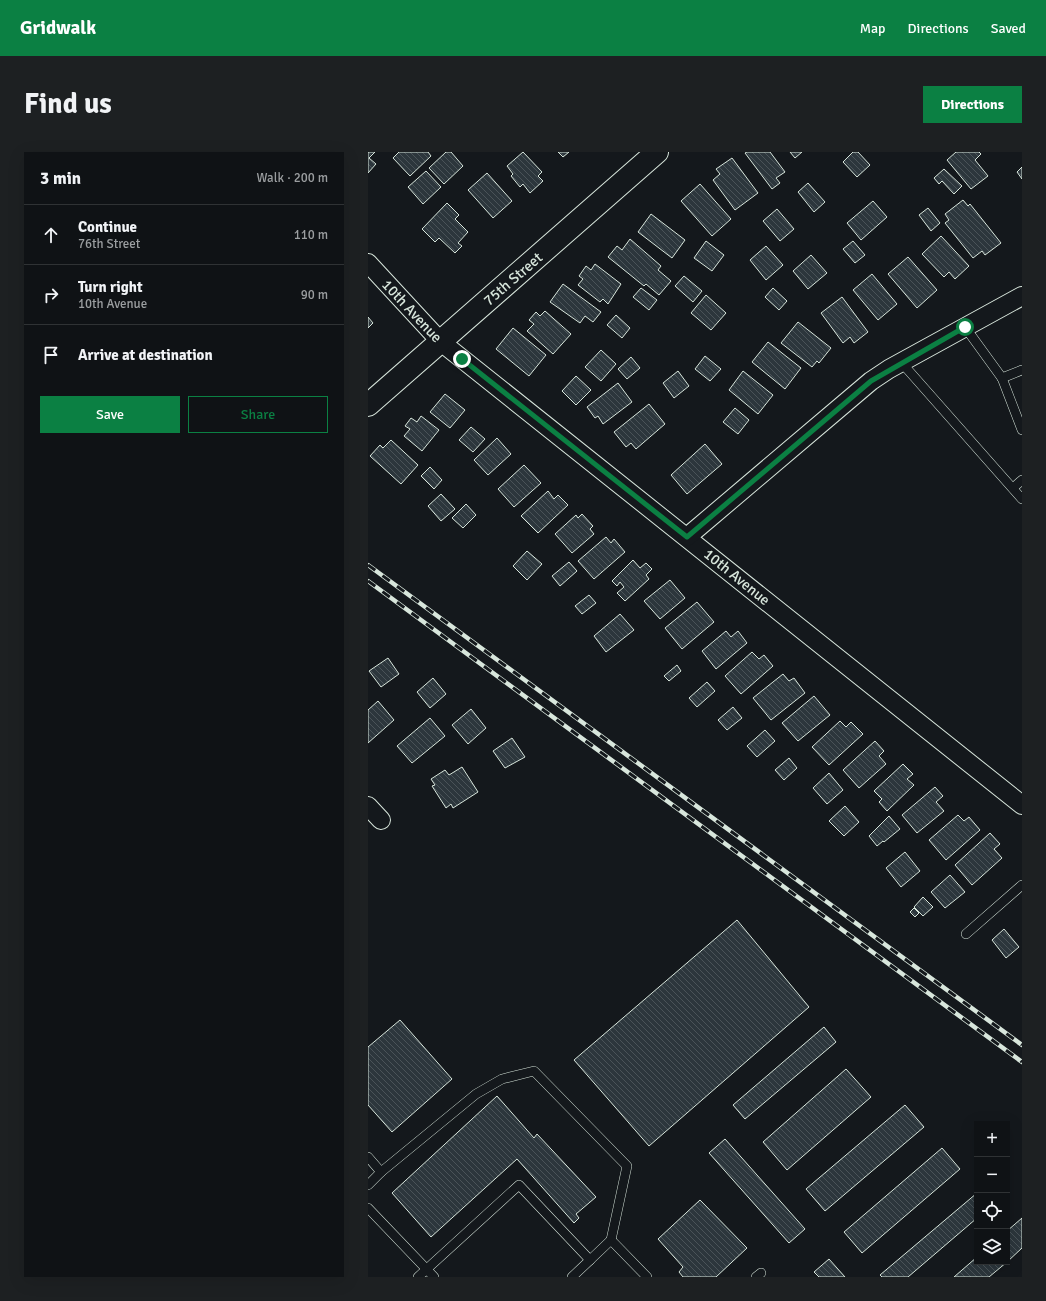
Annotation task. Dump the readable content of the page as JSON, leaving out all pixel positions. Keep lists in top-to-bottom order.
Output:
{
  "streets": {
    "street": ["75th Street", "10th Avenue"]
  },
  "crossings": [
    ["75th Street", "10th Avenue"]
  ],
  "page": {
    "header": "Gridwalk",
    "nav": ["Map", "Directions", "Saved"],
    "buttons": [
      "Directions",
      ["Save", "Share"]
    ],
    "title": "Find us",
    "heading": ["3 min", "Walk · 200 m"],
    "list": [
      ["Continue", "76th Street", "110 m"],
      ["Turn right", "10th Avenue", "90 m"],
      "Arrive at destination"
    ],
    "map_buttons": ["+", "−"]
  }
}
